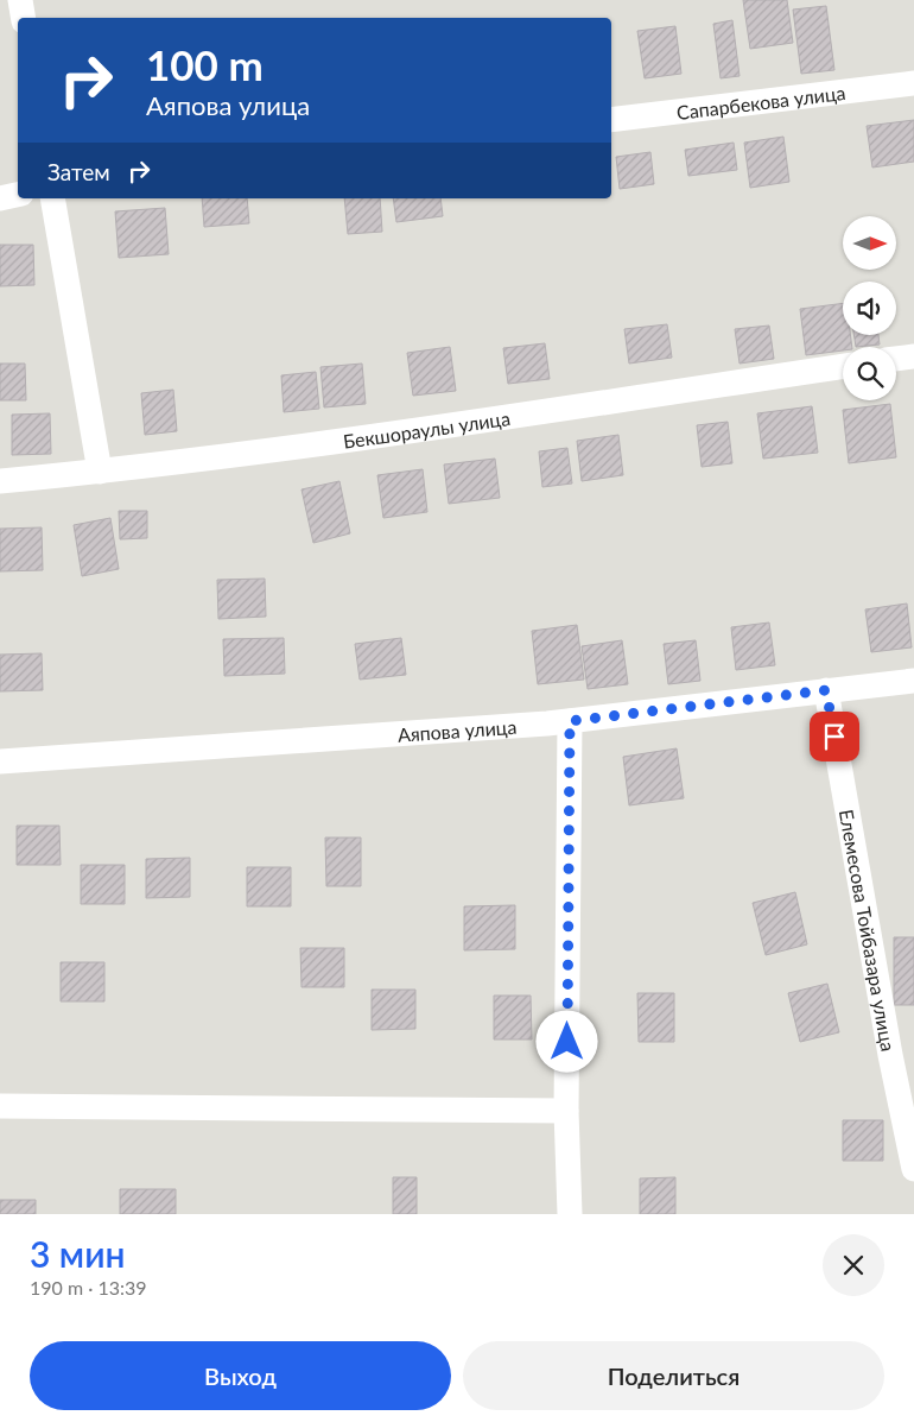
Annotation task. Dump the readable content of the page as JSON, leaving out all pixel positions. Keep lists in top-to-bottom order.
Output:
{
  "streets": {
    "street": [
      "Сапарбекова улица",
      "Бекшораулы улица",
      "Аяпова улица",
      "Елемесова Тойбазара улица"
    ]
  },
  "crossings": [
    ["Аяпова улица", "Елемесова Тойбазара улица"]
  ],
  "north": "right",
  "page": {
    "turn": ["100 m", "Аяпова улица"],
    "then": "Затем",
    "heading": ["3 мин", "190 m · 13:39"],
    "buttons": ["Выход", "Поделиться"]
  }
}
